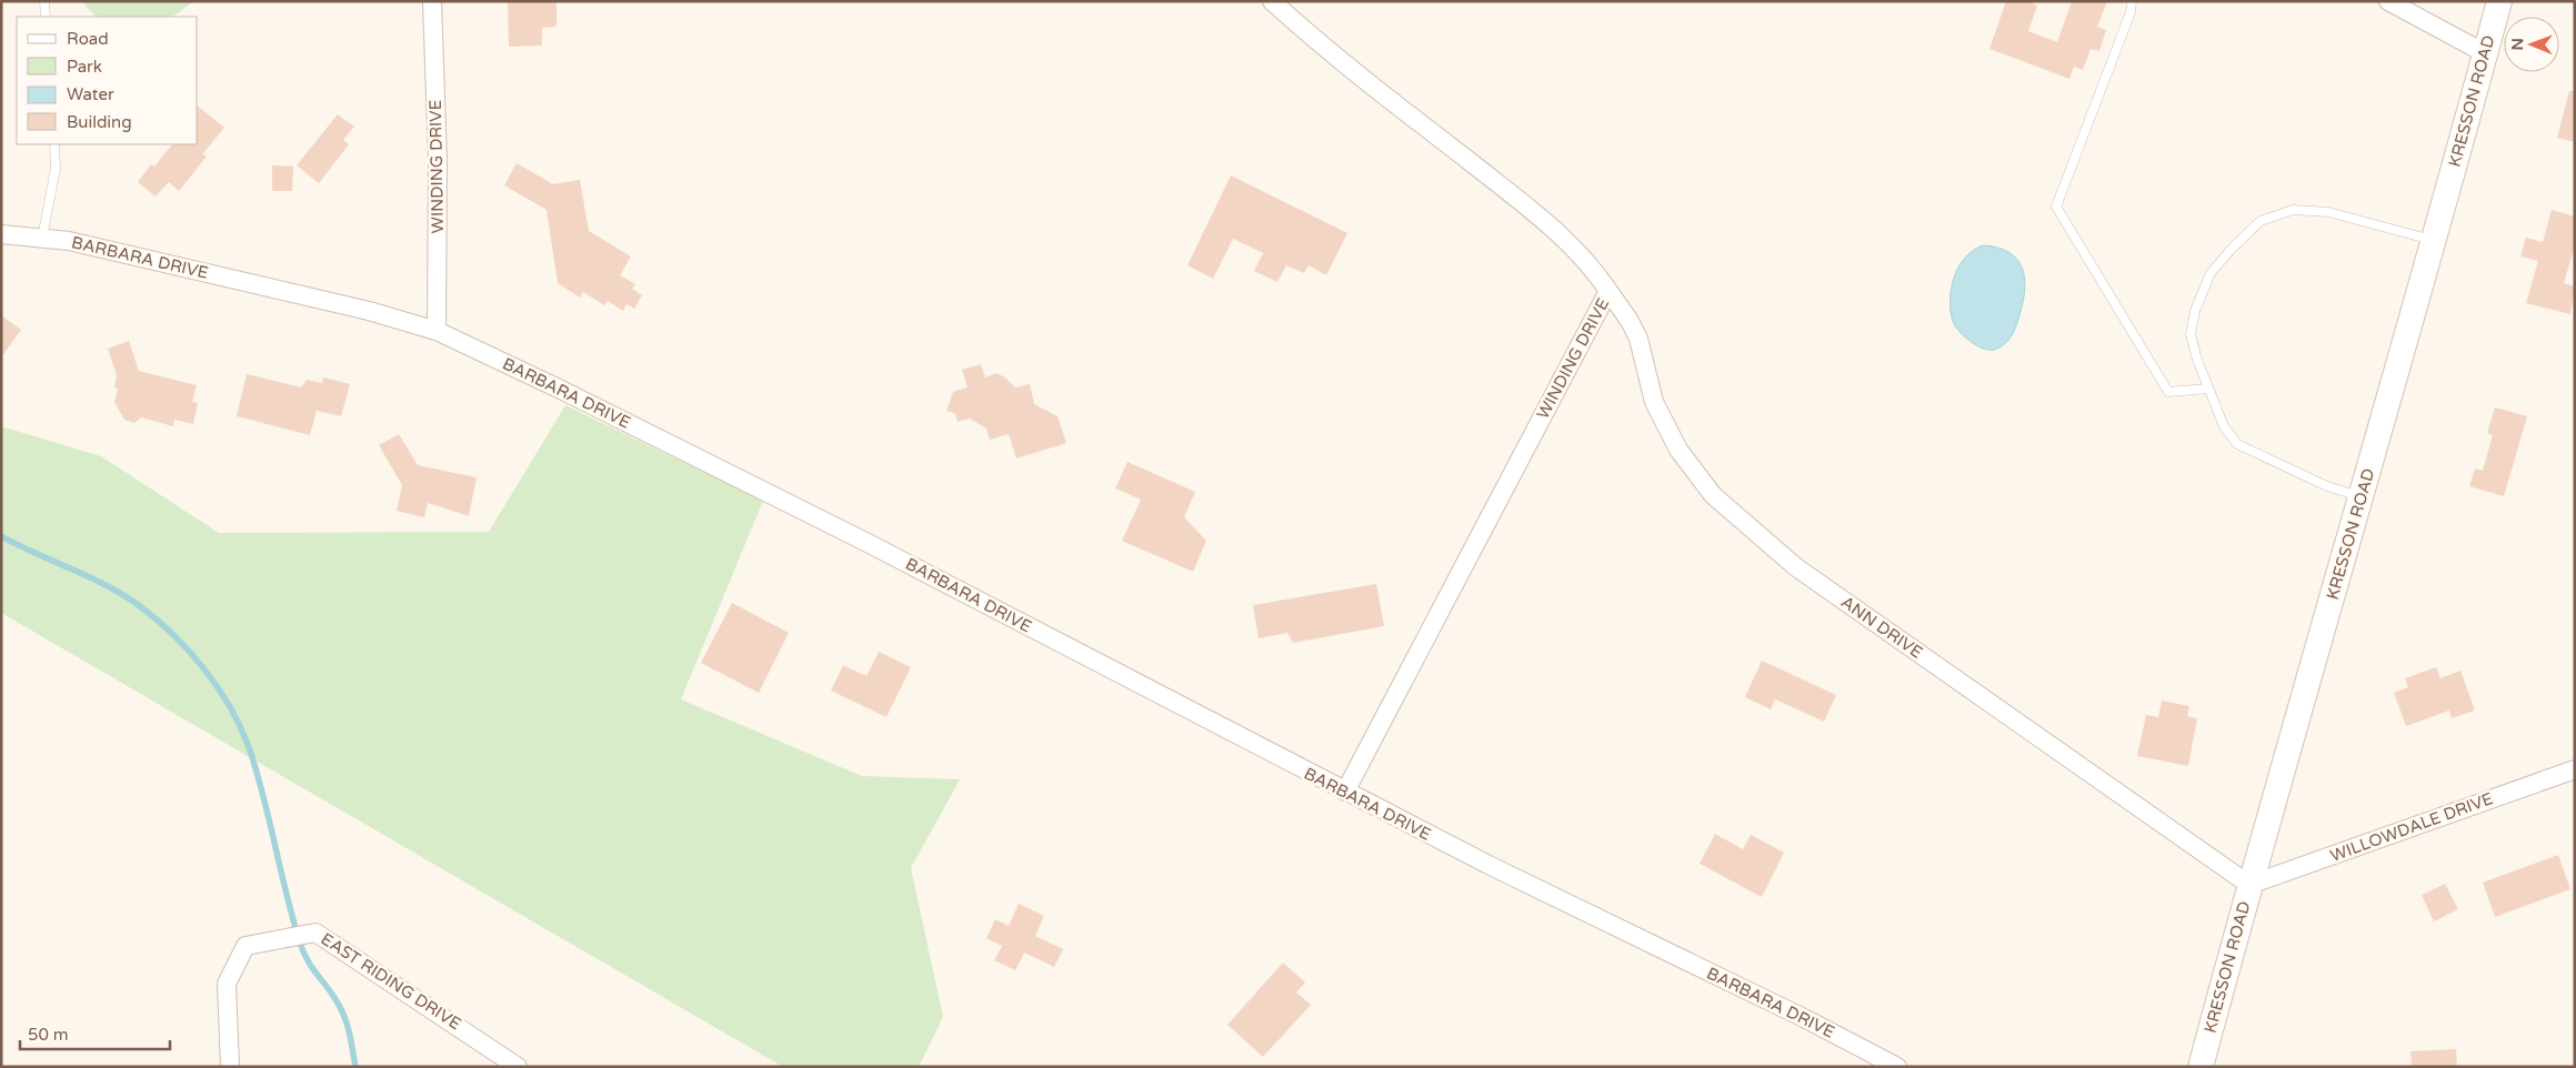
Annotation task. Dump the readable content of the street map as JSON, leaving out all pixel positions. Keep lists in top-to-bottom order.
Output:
{
  "streets": {
    "street": [
      "KRESSON ROAD",
      "WINDING DRIVE",
      "BARBARA DRIVE",
      "ANN DRIVE",
      "WILLOWDALE DRIVE",
      "EAST RIDING DRIVE"
    ]
  },
  "crossings": [
    ["KRESSON ROAD", "ANN DRIVE"],
    ["KRESSON ROAD", "WILLOWDALE DRIVE"],
    ["WINDING DRIVE", "BARBARA DRIVE"],
    ["WINDING DRIVE", "ANN DRIVE"],
    ["ANN DRIVE", "WILLOWDALE DRIVE"]
  ],
  "legend": [
    "Road",
    "Park",
    "Water",
    "Building"
  ],
  "scale_bar": "50 m",
  "north": "left"
}
